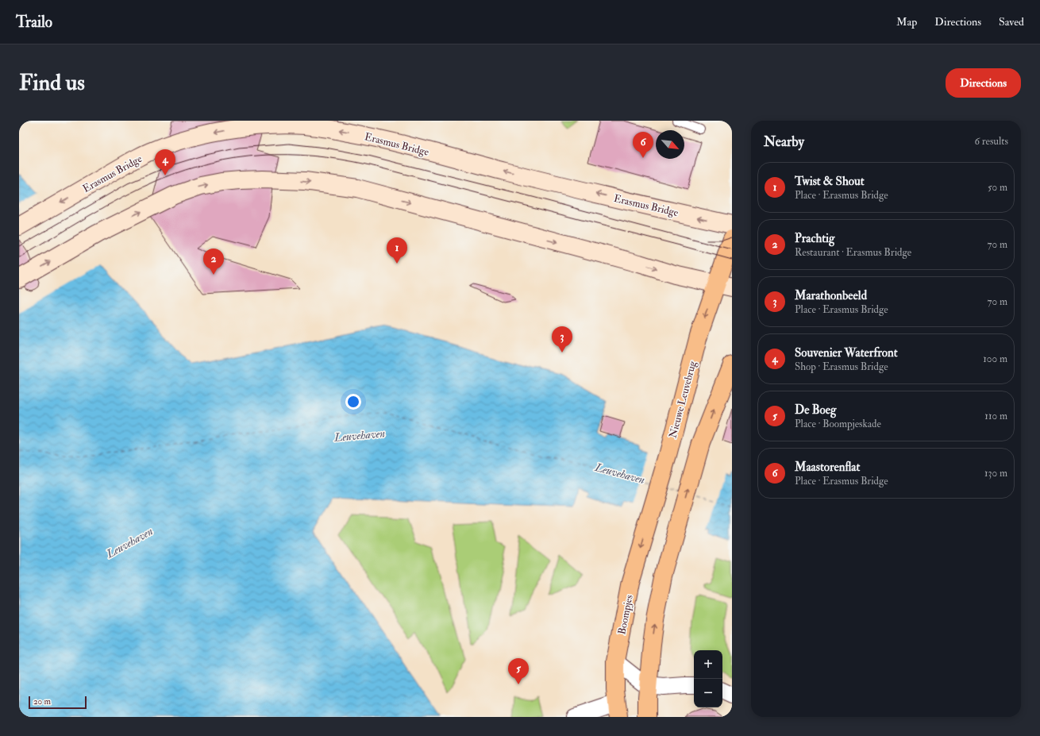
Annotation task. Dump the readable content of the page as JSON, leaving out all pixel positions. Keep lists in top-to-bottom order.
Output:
{
  "streets": {
    "main road": ["Erasmus Bridge", "Nieuwe Leuvebrug", "Boompjes"]
  },
  "crossings": [
    ["Nieuwe Leuvebrug", "Boompjes"]
  ],
  "water": ["Leuvehaven"],
  "scale_bar": "20 m",
  "north": "bottom right",
  "page": {
    "header": "Trailo",
    "nav": ["Map", "Directions", "Saved"],
    "buttons": "Directions",
    "title": "Find us",
    "heading": ["Nearby", "6 results"],
    "pins": [
      "6",
      "4",
      "1",
      "2",
      "3",
      "5"
    ],
    "list": [
      {
        "mark": "1",
        "name": "Twist & Shout",
        "note": "Place · Erasmus Bridge",
        "value": "50 m"
      },
      {
        "mark": "2",
        "name": "Prachtig",
        "note": "Restaurant · Erasmus Bridge",
        "value": "70 m"
      },
      {
        "mark": "3",
        "name": "Marathonbeeld",
        "note": "Place · Erasmus Bridge",
        "value": "70 m"
      },
      {
        "mark": "4",
        "name": "Souvenier Waterfront",
        "note": "Shop · Erasmus Bridge",
        "value": "100 m"
      },
      {
        "mark": "5",
        "name": "De Boeg",
        "note": "Place · Boompjeskade",
        "value": "110 m"
      },
      {
        "mark": "6",
        "name": "Maastorenflat",
        "note": "Place · Erasmus Bridge",
        "value": "130 m"
      }
    ],
    "map_buttons": ["+", "−"],
    "scale": "20 m"
  }
}
